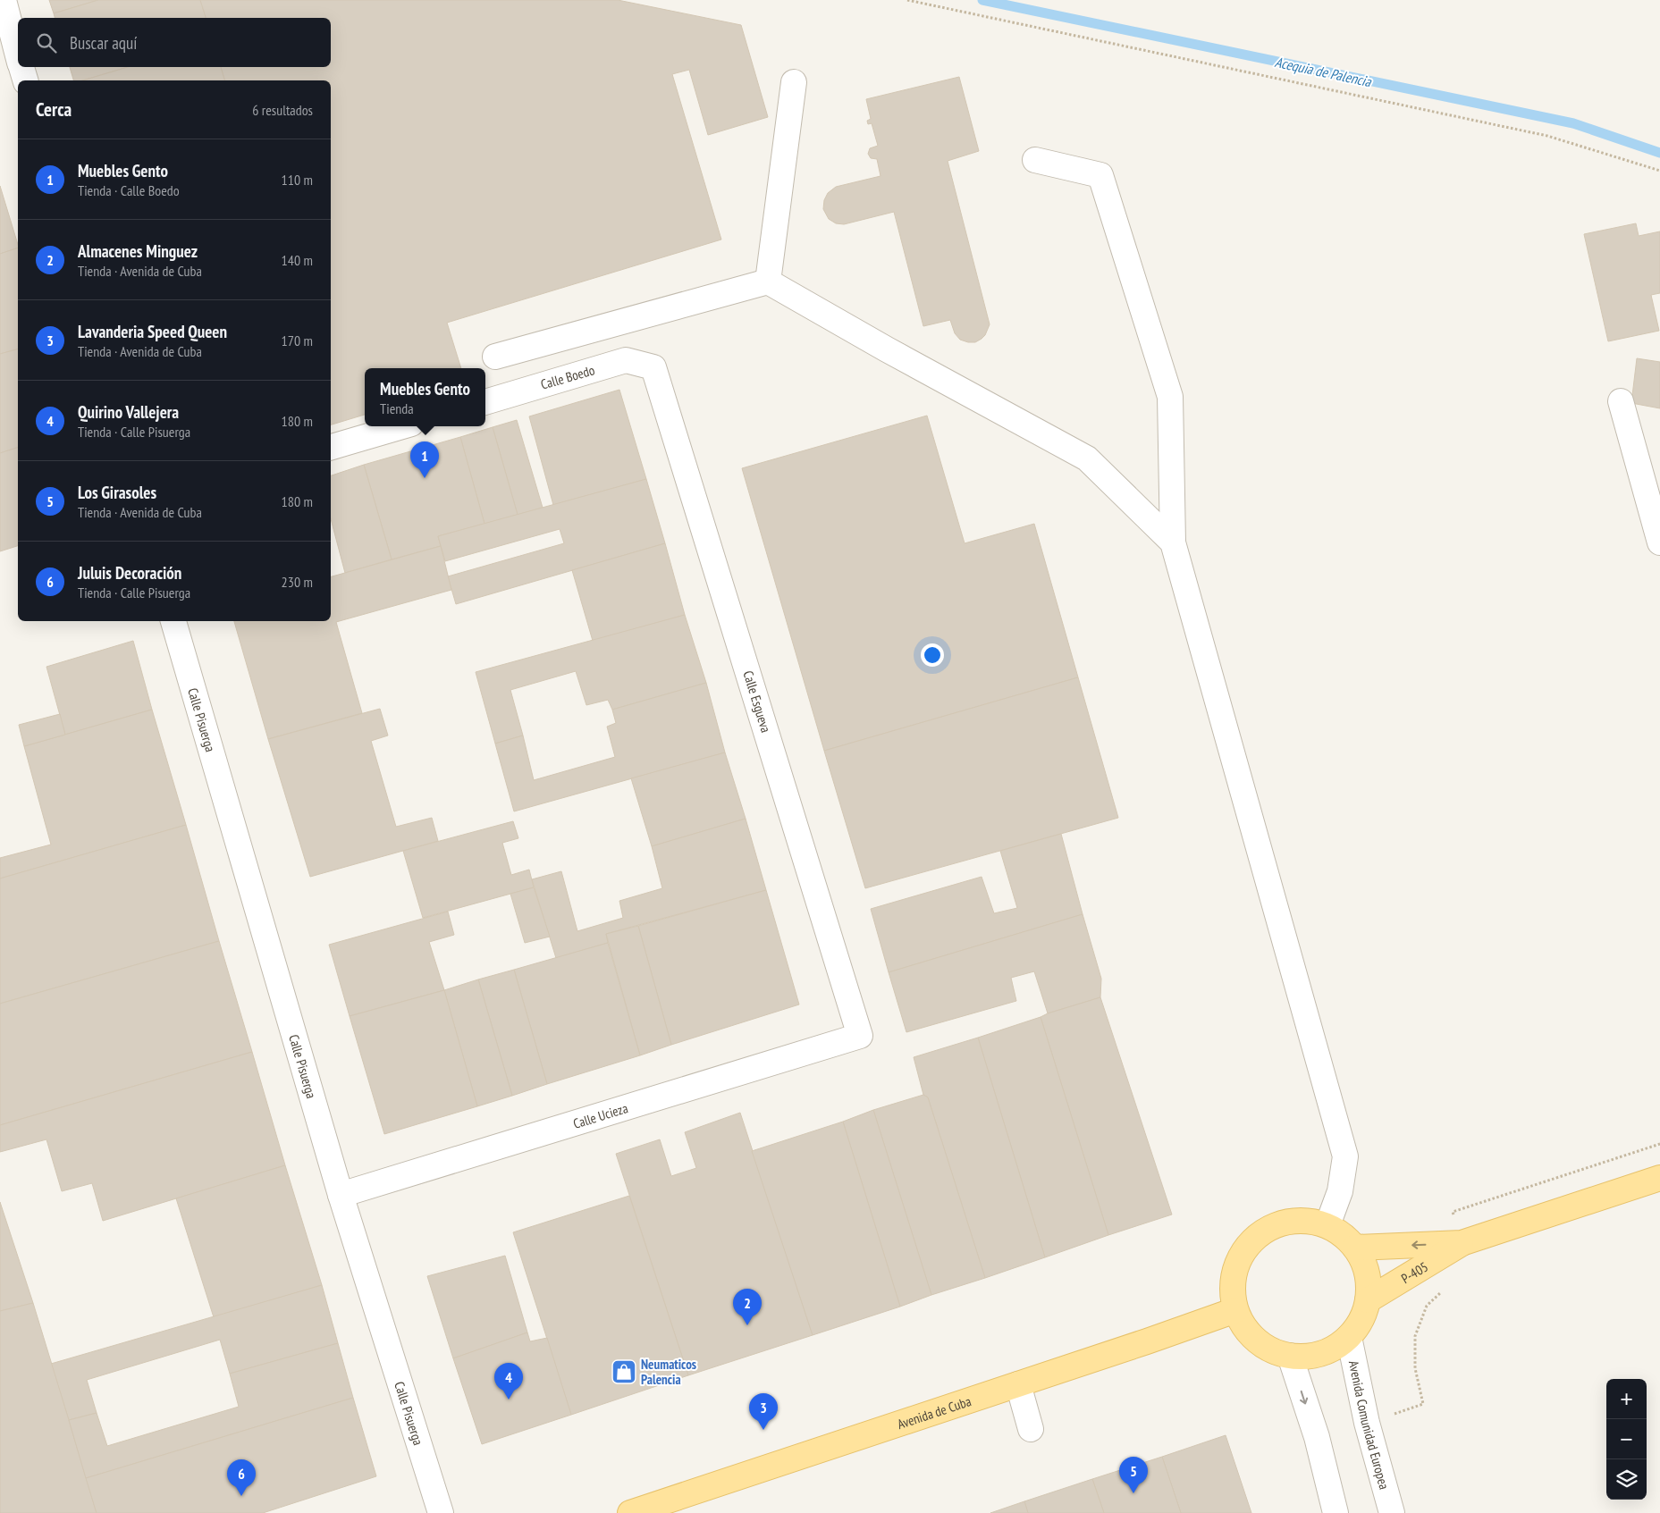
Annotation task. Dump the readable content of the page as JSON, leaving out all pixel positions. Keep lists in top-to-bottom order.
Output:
{
  "streets": {
    "main road": ["P-405", "Avenida de Cuba"],
    "street": [
      "Calle Boedo",
      "Calle Esgueva",
      "Calle Pisuerga",
      "Calle Ucieza",
      "Avenida Comunidad Europea"
    ]
  },
  "crossings": [
    ["Calle Boedo", "Calle Esgueva"],
    ["Calle Esgueva", "Calle Ucieza"],
    ["Calle Pisuerga", "Calle Ucieza"],
    ["P-405", "Avenida de Cuba"],
    ["P-405", "Avenida Comunidad Europea"],
    ["Avenida de Cuba", "Avenida Comunidad Europea"]
  ],
  "water": ["Acequia de Palencia"],
  "places": {
    "shop": ["Neumaticos Palencia"]
  },
  "page": {
    "search": "Buscar aquí",
    "heading": ["Cerca", "6 resultados"],
    "list": [
      {
        "mark": "1",
        "name": "Muebles Gento",
        "note": "Tienda · Calle Boedo",
        "value": "110 m"
      },
      {
        "mark": "2",
        "name": "Almacenes Minguez",
        "note": "Tienda · Avenida de Cuba",
        "value": "140 m"
      },
      {
        "mark": "3",
        "name": "Lavanderia Speed Queen",
        "note": "Tienda · Avenida de Cuba",
        "value": "170 m"
      },
      {
        "mark": "4",
        "name": "Quirino Vallejera",
        "note": "Tienda · Calle Pisuerga",
        "value": "180 m"
      },
      {
        "mark": "5",
        "name": "Los Girasoles",
        "note": "Tienda · Avenida de Cuba",
        "value": "180 m"
      },
      {
        "mark": "6",
        "name": "Juluis Decoración",
        "note": "Tienda · Calle Pisuerga",
        "value": "230 m"
      }
    ],
    "popup": ["Muebles Gento", "Tienda"],
    "pins": [
      "1",
      "2",
      "4",
      "3",
      "5",
      "6"
    ],
    "map_buttons": ["+", "−"]
  }
}
